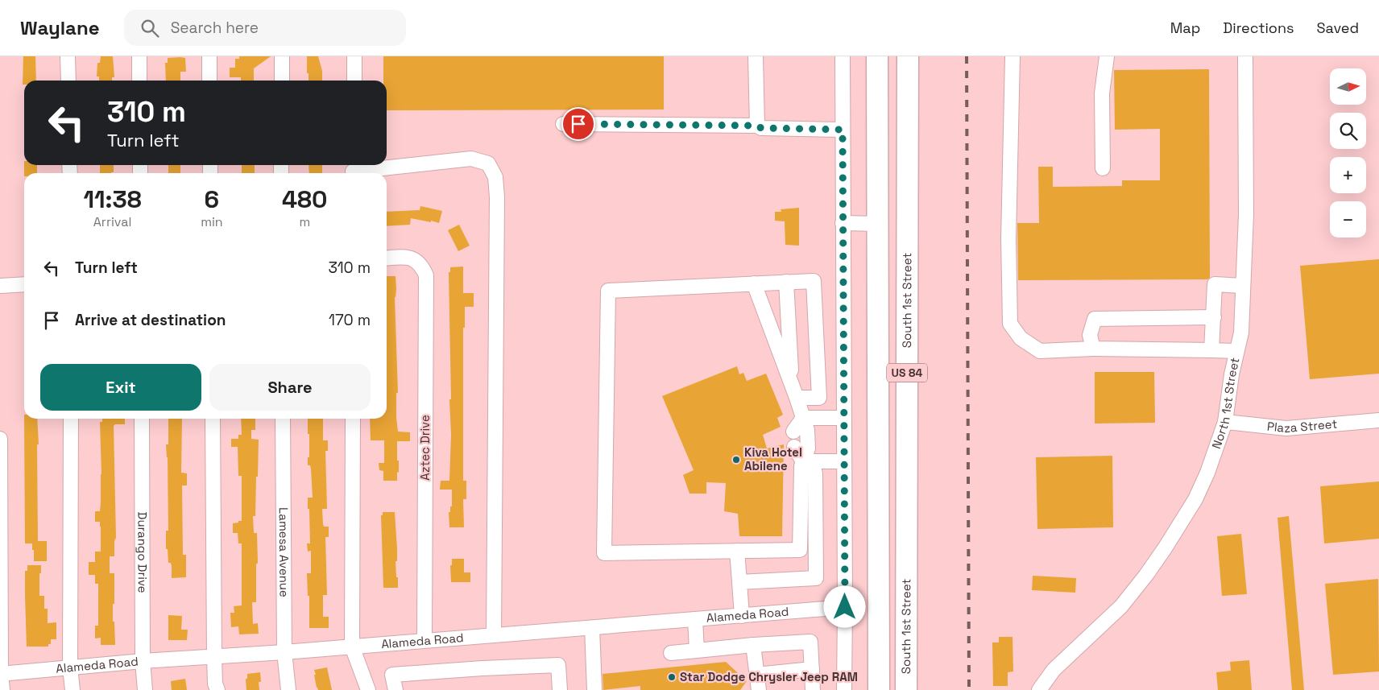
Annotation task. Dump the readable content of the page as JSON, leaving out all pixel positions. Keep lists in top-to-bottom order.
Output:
{
  "streets": {
    "highway": ["South 1st Street", "US 84"],
    "street": [
      "North 1st Street",
      "Plaza Street",
      "Aztec Drive",
      "Durango Drive",
      "Lamesa Avenue",
      "Alameda Road"
    ]
  },
  "crossings": [
    ["North 1st Street", "Plaza Street"],
    ["Aztec Drive", "Alameda Road"],
    ["Durango Drive", "Alameda Road"],
    ["Lamesa Avenue", "Alameda Road"]
  ],
  "places": ["Kiva Hotel Abilene", "Star Dodge Chrysler Jeep RAM"],
  "north": "right",
  "page": {
    "header": "Waylane",
    "search": "Search here",
    "nav": ["Map", "Directions", "Saved"],
    "map_buttons": ["+", "−"],
    "turn": ["310 m", "Turn left"],
    "eta": [
      "11:38",
      "Arrival",
      "6",
      "min",
      "480",
      "m"
    ],
    "list": [
      {
        "name": "Turn left",
        "value": "310 m"
      },
      {
        "name": "Arrive at destination",
        "value": "170 m"
      }
    ],
    "buttons": ["Exit", "Share"]
  }
}
